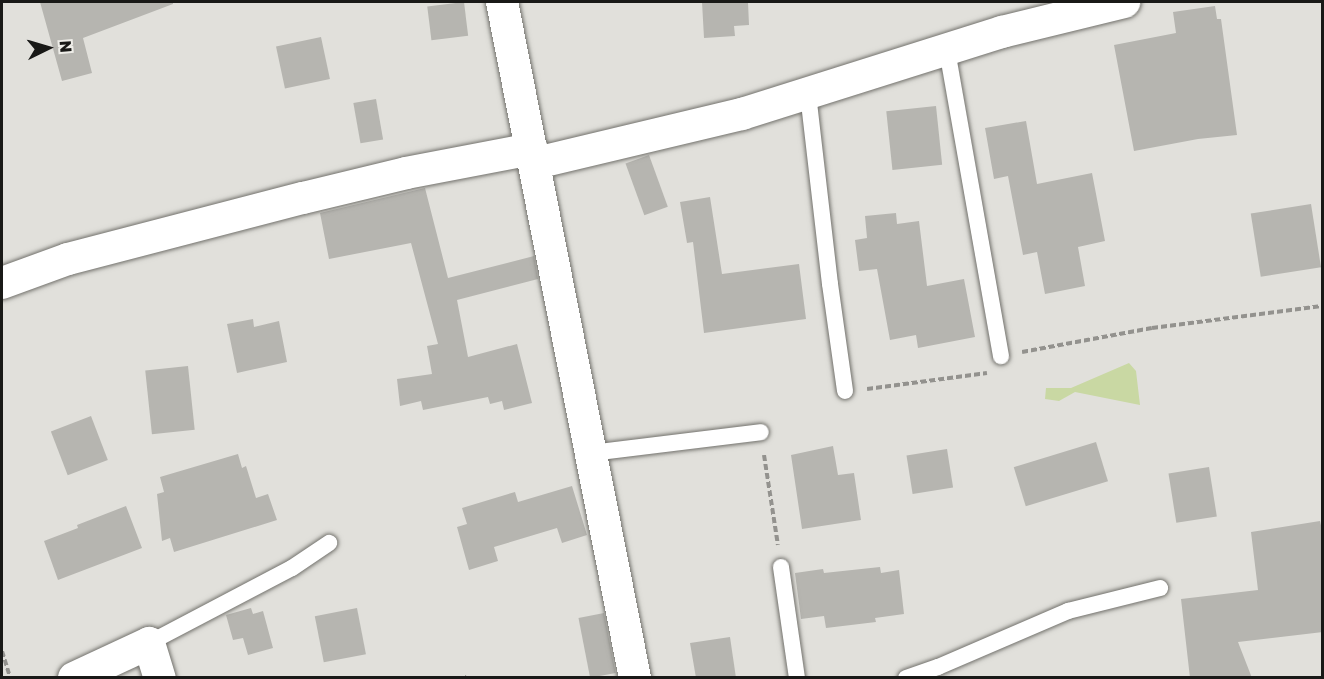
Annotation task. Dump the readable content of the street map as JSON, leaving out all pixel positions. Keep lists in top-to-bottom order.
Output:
{
  "north": "right"
}
